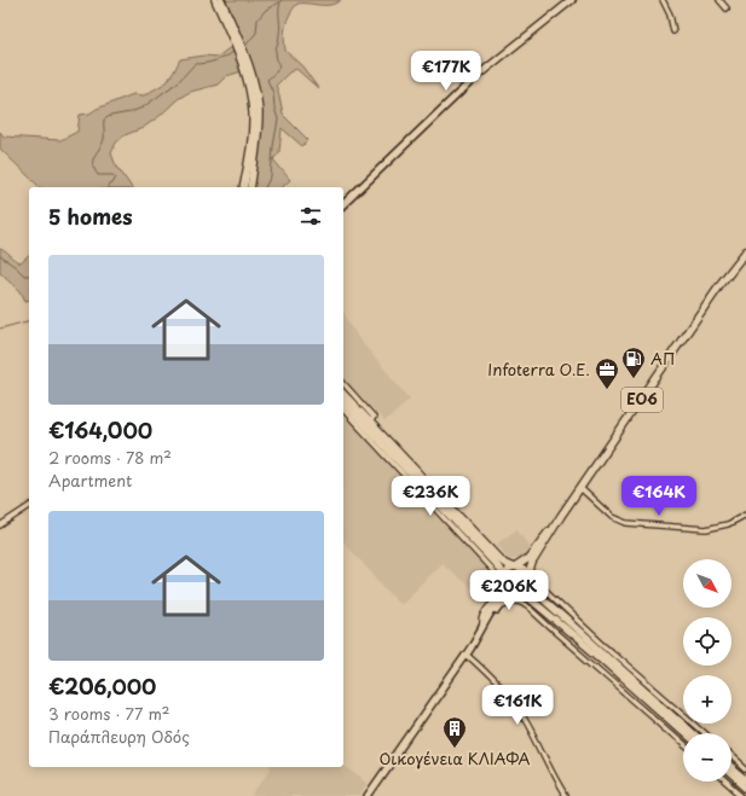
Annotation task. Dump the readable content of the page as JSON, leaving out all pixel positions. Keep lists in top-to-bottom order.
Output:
{
  "streets": {
    "main road": ["ΕΟ6"]
  },
  "places": {
    "fuel station": ["ΑΠ"],
    "office": ["Infoterra Ο.Ε."],
    "building": ["Οικογένεια ΚΛΙΑΦΑ"]
  },
  "north": "bottom right",
  "page": {
    "price": [
      "€177K",
      "€236K",
      "€164K",
      "€206K",
      "€161K"
    ],
    "heading": "5 homes",
    "list": [
      {
        "name": "€164,000",
        "note": "2 rooms · 78 m² · Apartment"
      },
      {
        "name": "€206,000",
        "note": "3 rooms · 77 m² · Παράπλευρη Οδός"
      }
    ],
    "map_buttons": ["+", "−"]
  }
}
